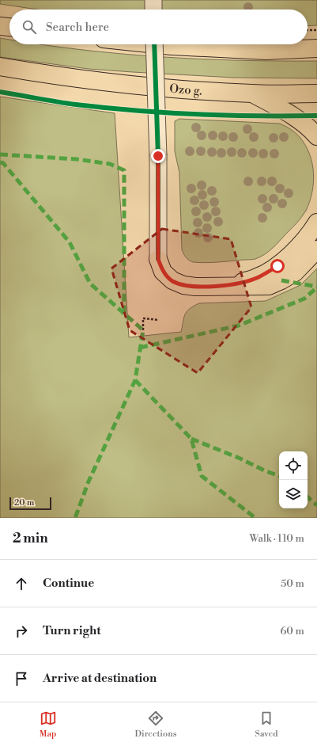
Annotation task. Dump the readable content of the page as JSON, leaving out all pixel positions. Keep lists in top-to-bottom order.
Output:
{
  "streets": {
    "main road": ["Ozo g."]
  },
  "scale_bar": "20 m",
  "page": {
    "search": "Search here",
    "scale": "20 m",
    "heading": ["2 min", "Walk · 110 m"],
    "list": [
      ["Continue", "50 m"],
      ["Turn right", "60 m"],
      "Arrive at destination"
    ],
    "nav": ["Map", "Directions", "Saved"]
  }
}
